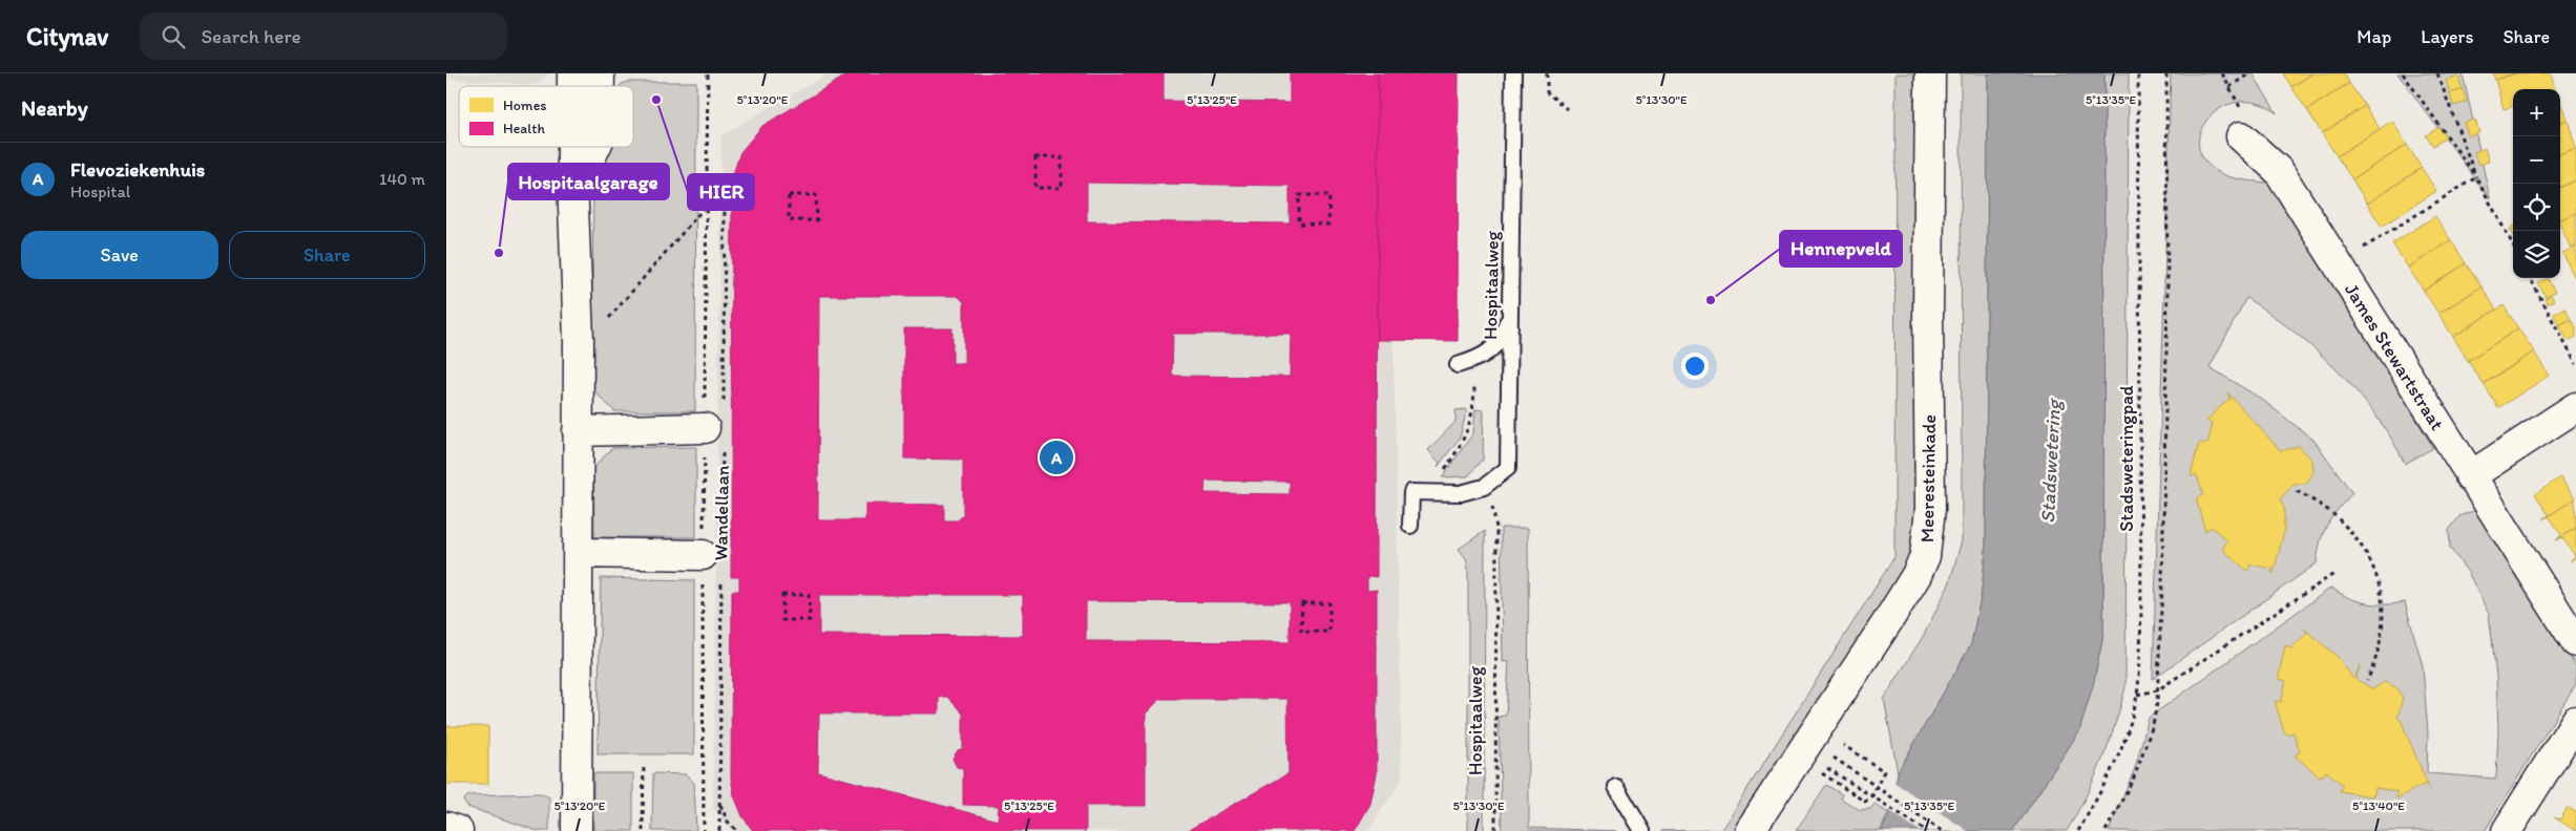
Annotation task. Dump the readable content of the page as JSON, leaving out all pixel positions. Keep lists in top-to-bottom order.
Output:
{
  "streets": {
    "street": ["James Stewartstraat", "Meeresteinkade", "Wandellaan"],
    "lane": ["Hospitaalweg"],
    "path": ["Stadsweteringpad"]
  },
  "water": ["Stadswetering"],
  "places": ["HIER", "Hospitaalgarage", "Hennepveld"],
  "legend": ["Homes", "Health"],
  "page": {
    "header": "Citynav",
    "search": "Search here",
    "nav": ["Map", "Layers", "Share"],
    "heading": "Nearby",
    "map_buttons": ["+", "−"],
    "list": [
      {
        "mark": "A",
        "name": "Flevoziekenhuis",
        "note": "Hospital",
        "value": "140 m"
      }
    ],
    "buttons": ["Save", "Share"],
    "pins": "A"
  },
  "coordinates": [
    "5°13'20\"E",
    "5°13'25\"E",
    "5°13'35\"E",
    "5°13'30\"E",
    "5°13'40\"E"
  ]
}
